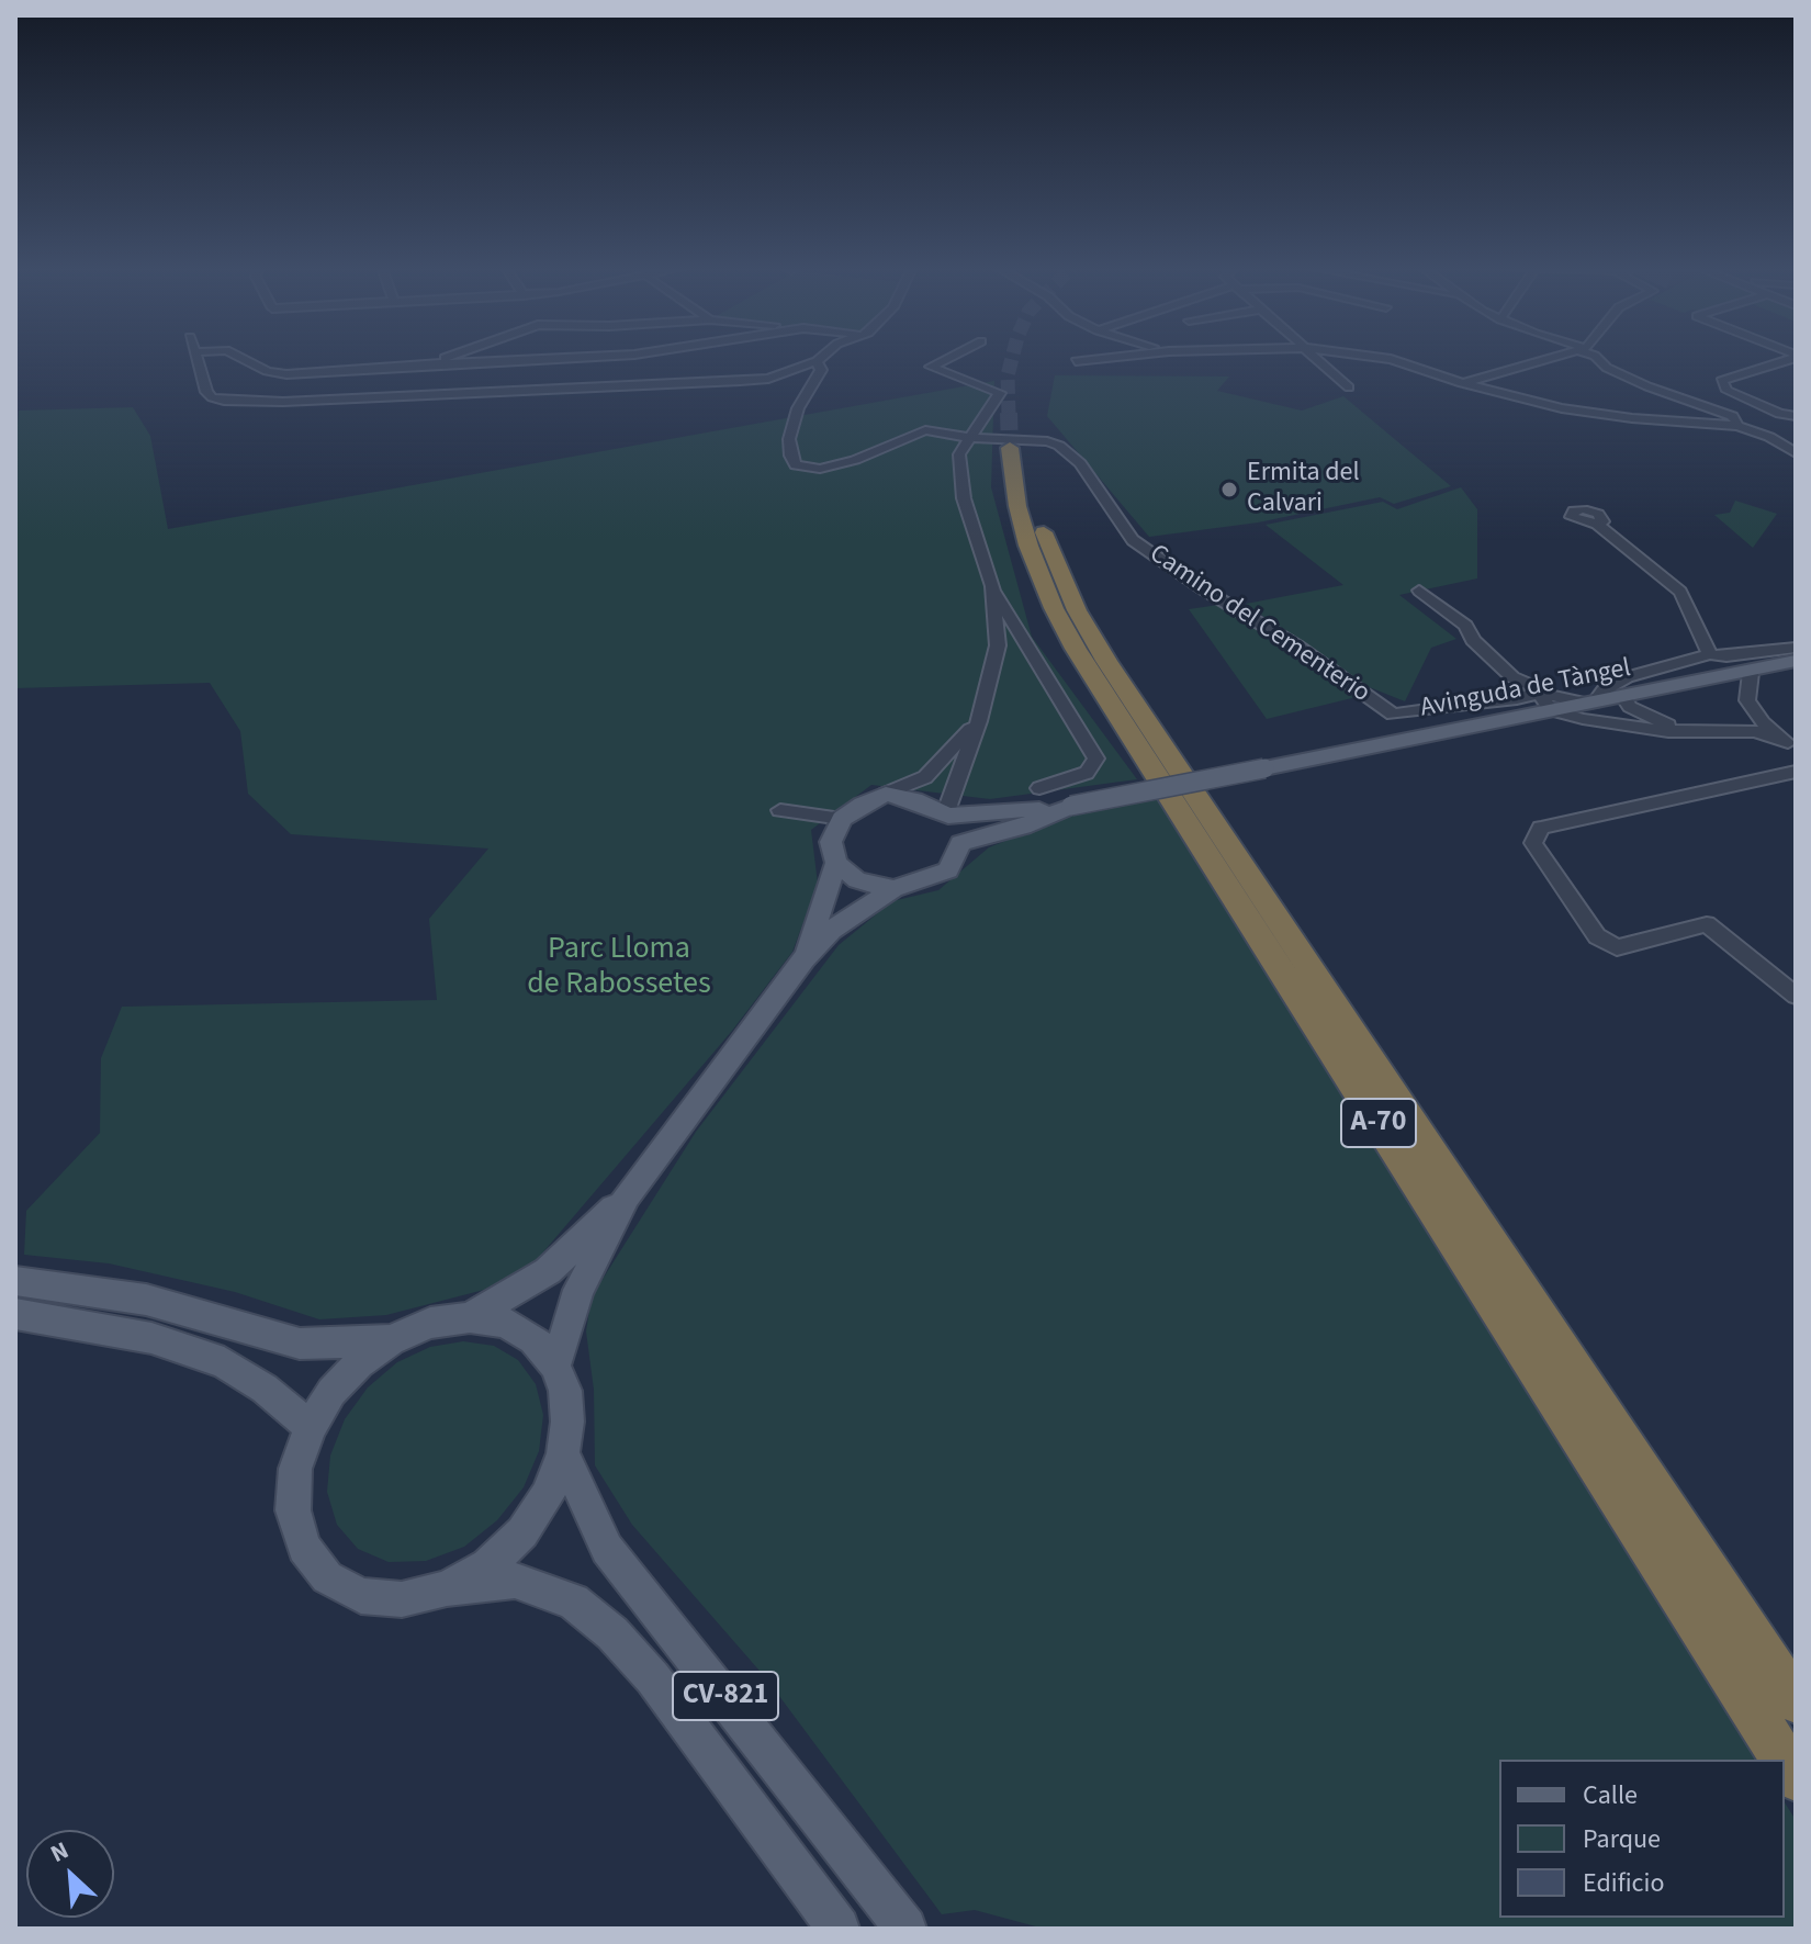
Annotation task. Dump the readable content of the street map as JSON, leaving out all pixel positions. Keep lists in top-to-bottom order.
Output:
{
  "streets": {
    "highway": ["A-70"],
    "main road": ["Avinguda de Tàngel", "CV-821"],
    "street": ["Camino del Cementerio"]
  },
  "crossings": [
    ["Camino del Cementerio", "Avinguda de Tàngel"]
  ],
  "parks": ["Parc Lloma de Rabossetes"],
  "places": ["Ermita del Calvari"],
  "legend": ["Calle", "Parque", "Edificio"],
  "north": "top left"
}
